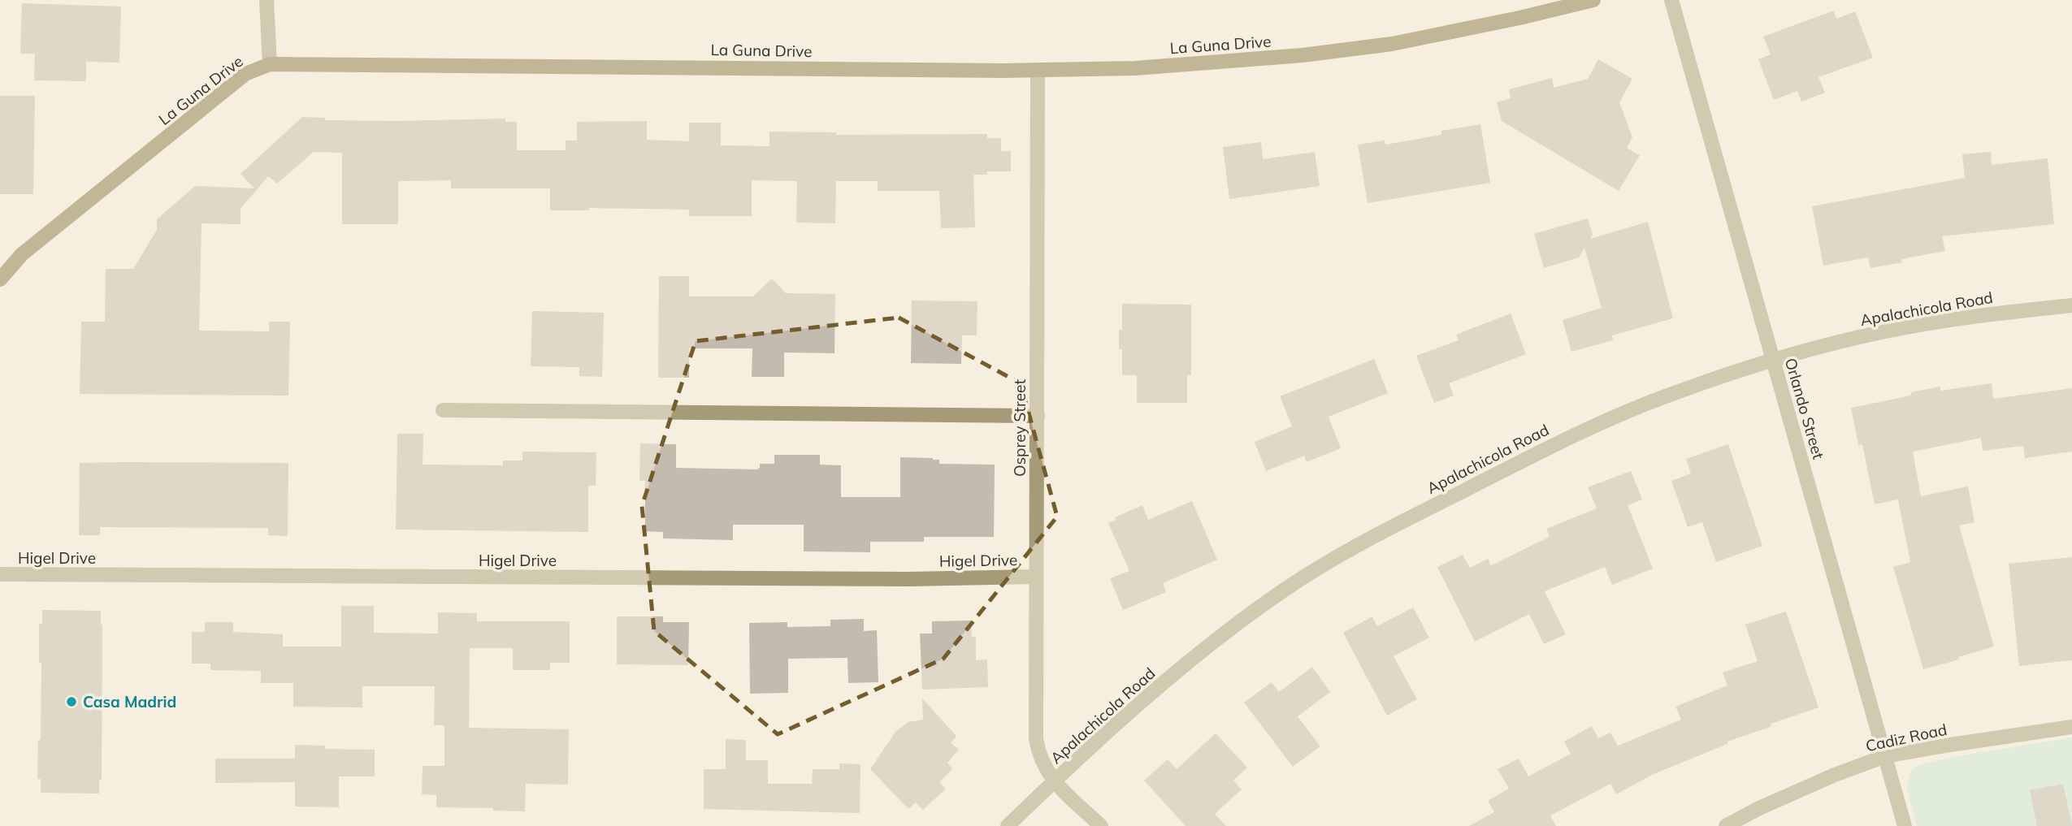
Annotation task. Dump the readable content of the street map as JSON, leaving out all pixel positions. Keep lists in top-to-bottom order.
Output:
{
  "streets": {
    "street": [
      "La Guna Drive",
      "Apalachicola Road",
      "Orlando Street",
      "Osprey Street",
      "Higel Drive",
      "Cadiz Road"
    ]
  },
  "crossings": [
    ["La Guna Drive", "Osprey Street"],
    ["Apalachicola Road", "Orlando Street"],
    ["Apalachicola Road", "Osprey Street"],
    ["Orlando Street", "Cadiz Road"],
    ["Osprey Street", "Higel Drive"]
  ],
  "places": ["Casa Madrid"]
}
